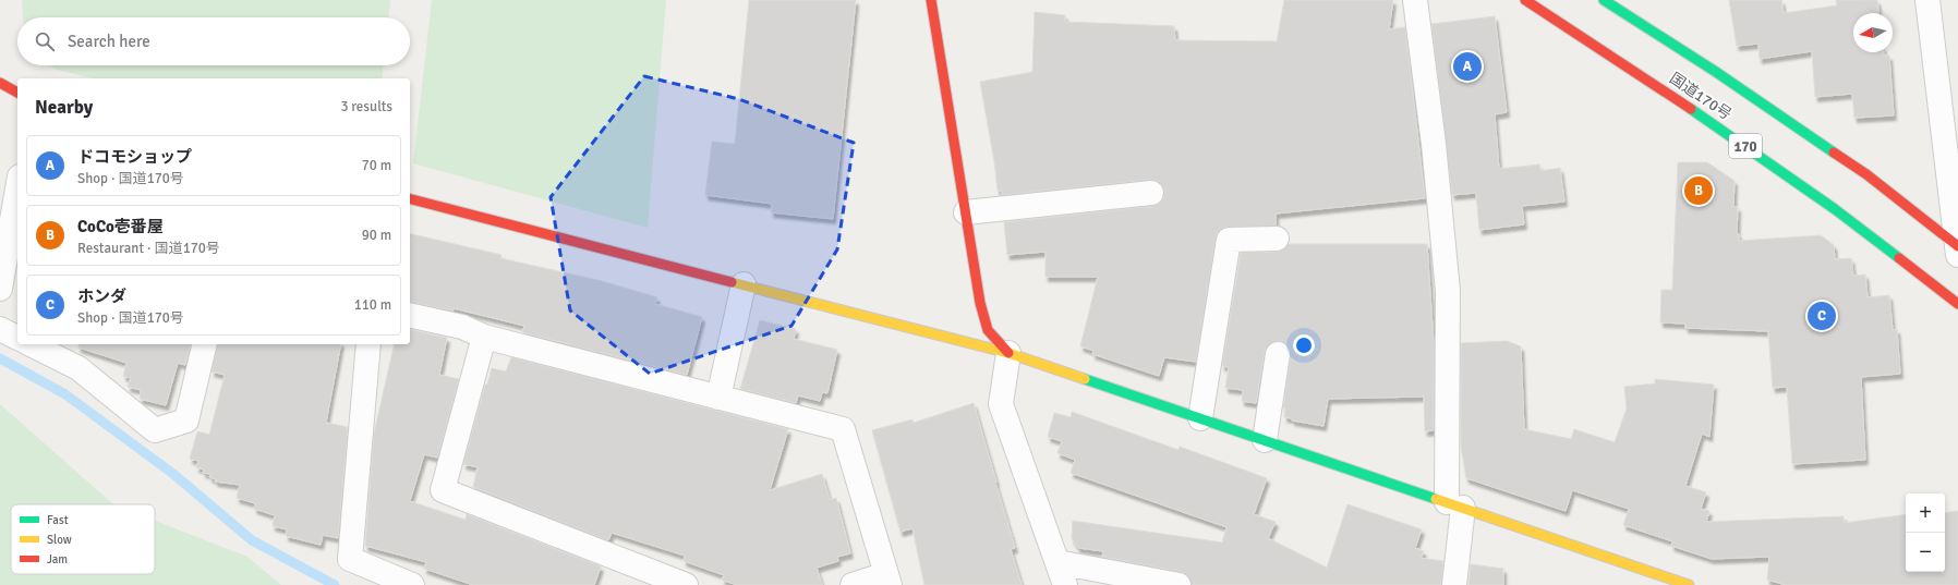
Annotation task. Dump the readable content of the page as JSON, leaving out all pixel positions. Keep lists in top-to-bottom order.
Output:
{
  "streets": {
    "main road": ["国道170号", "170"]
  },
  "legend": ["Fast", "Slow", "Jam"],
  "north": "left",
  "page": {
    "search": "Search here",
    "pins": ["A", "B", "C"],
    "heading": ["Nearby", "3 results"],
    "list": [
      {
        "mark": "A",
        "name": "ドコモショップ",
        "note": "Shop · 国道170号",
        "value": "70 m"
      },
      {
        "mark": "B",
        "name": "CoCo壱番屋",
        "note": "Restaurant · 国道170号",
        "value": "90 m"
      },
      {
        "mark": "C",
        "name": "ホンダ",
        "note": "Shop · 国道170号",
        "value": "110 m"
      }
    ],
    "map_buttons": ["+", "−"]
  }
}
